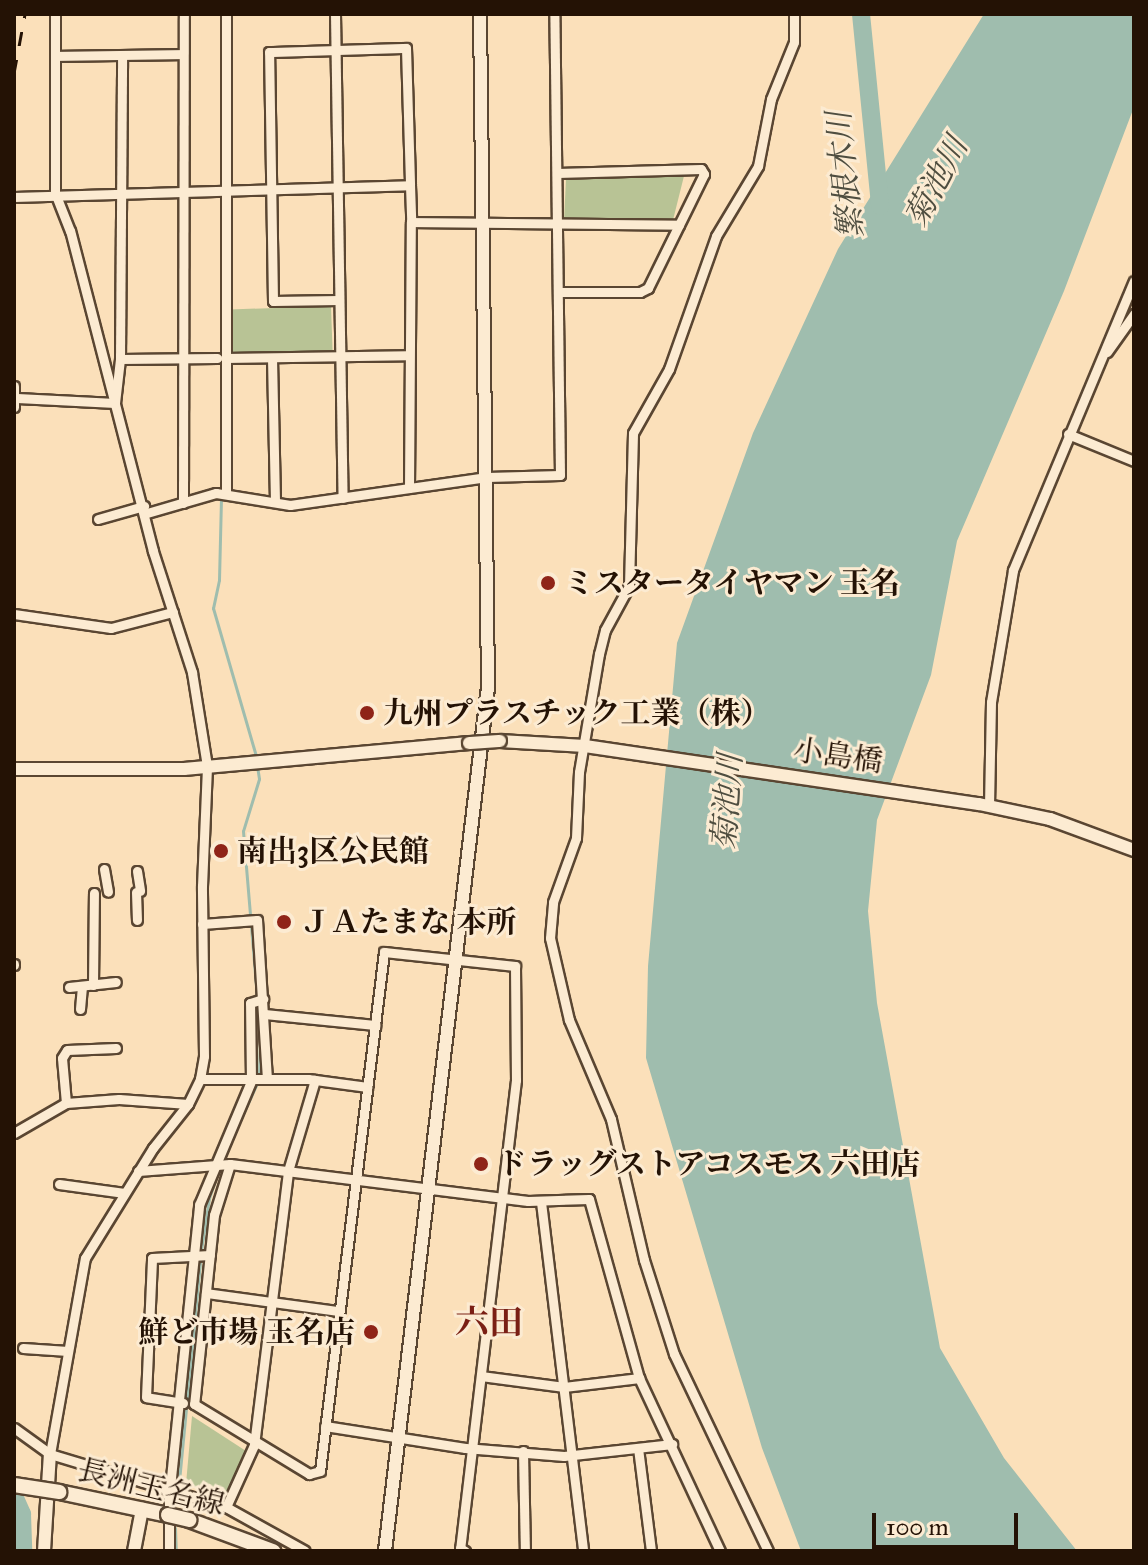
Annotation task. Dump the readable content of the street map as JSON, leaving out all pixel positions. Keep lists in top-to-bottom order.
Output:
{
  "streets": {
    "main road": ["長洲玉名線"],
    "street": ["小島橋"]
  },
  "districts": ["六田"],
  "water": ["繁根木川", "菊池川"],
  "places": [
    "ミスタータイヤマン 玉名",
    "九州プラスチック工業（株）",
    "南出3区公民館",
    "ＪＡたまな 本所",
    "ドラッグストアコスモス 六田店",
    "鮮ど市場 玉名店"
  ],
  "scale_bar": "100 m"
}
